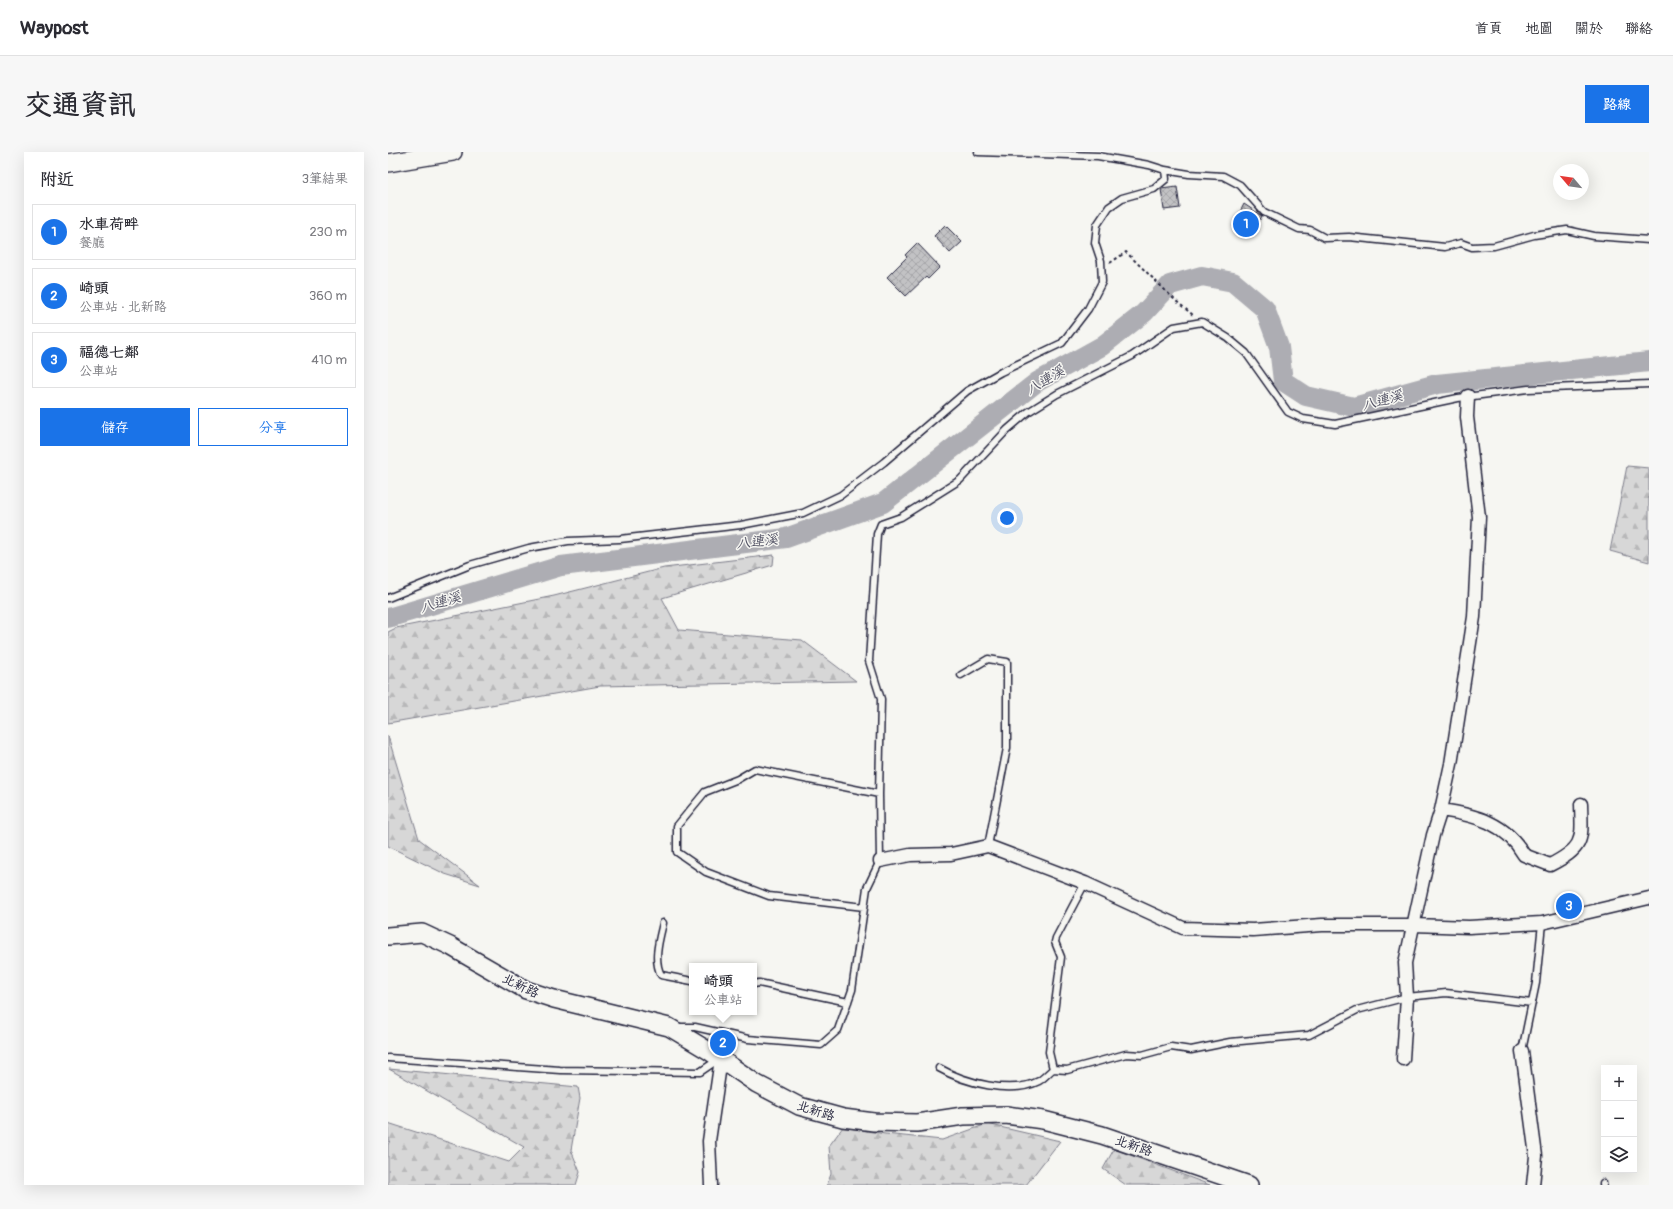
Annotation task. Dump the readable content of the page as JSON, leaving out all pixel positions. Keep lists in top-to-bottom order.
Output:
{
  "streets": {
    "main road": ["北新路"]
  },
  "water": ["八連溪"],
  "north": "top left",
  "page": {
    "header": "Waypost",
    "nav": [
      "首頁",
      "地圖",
      "關於",
      "聯絡"
    ],
    "title": "交通資訊",
    "buttons": [
      "路線",
      ["儲存", "分享"]
    ],
    "heading": ["附近", "3筆結果"],
    "list": [
      {
        "mark": "1",
        "name": "水車荷畔",
        "note": "餐廳",
        "value": "230 m"
      },
      {
        "mark": "2",
        "name": "崎頭",
        "note": "公車站 · 北新路",
        "value": "360 m"
      },
      {
        "mark": "3",
        "name": "福德七鄰",
        "note": "公車站",
        "value": "410 m"
      }
    ],
    "pins": ["1", "3", "2"],
    "popup": ["崎頭", "公車站"],
    "map_buttons": ["+", "−"]
  }
}
